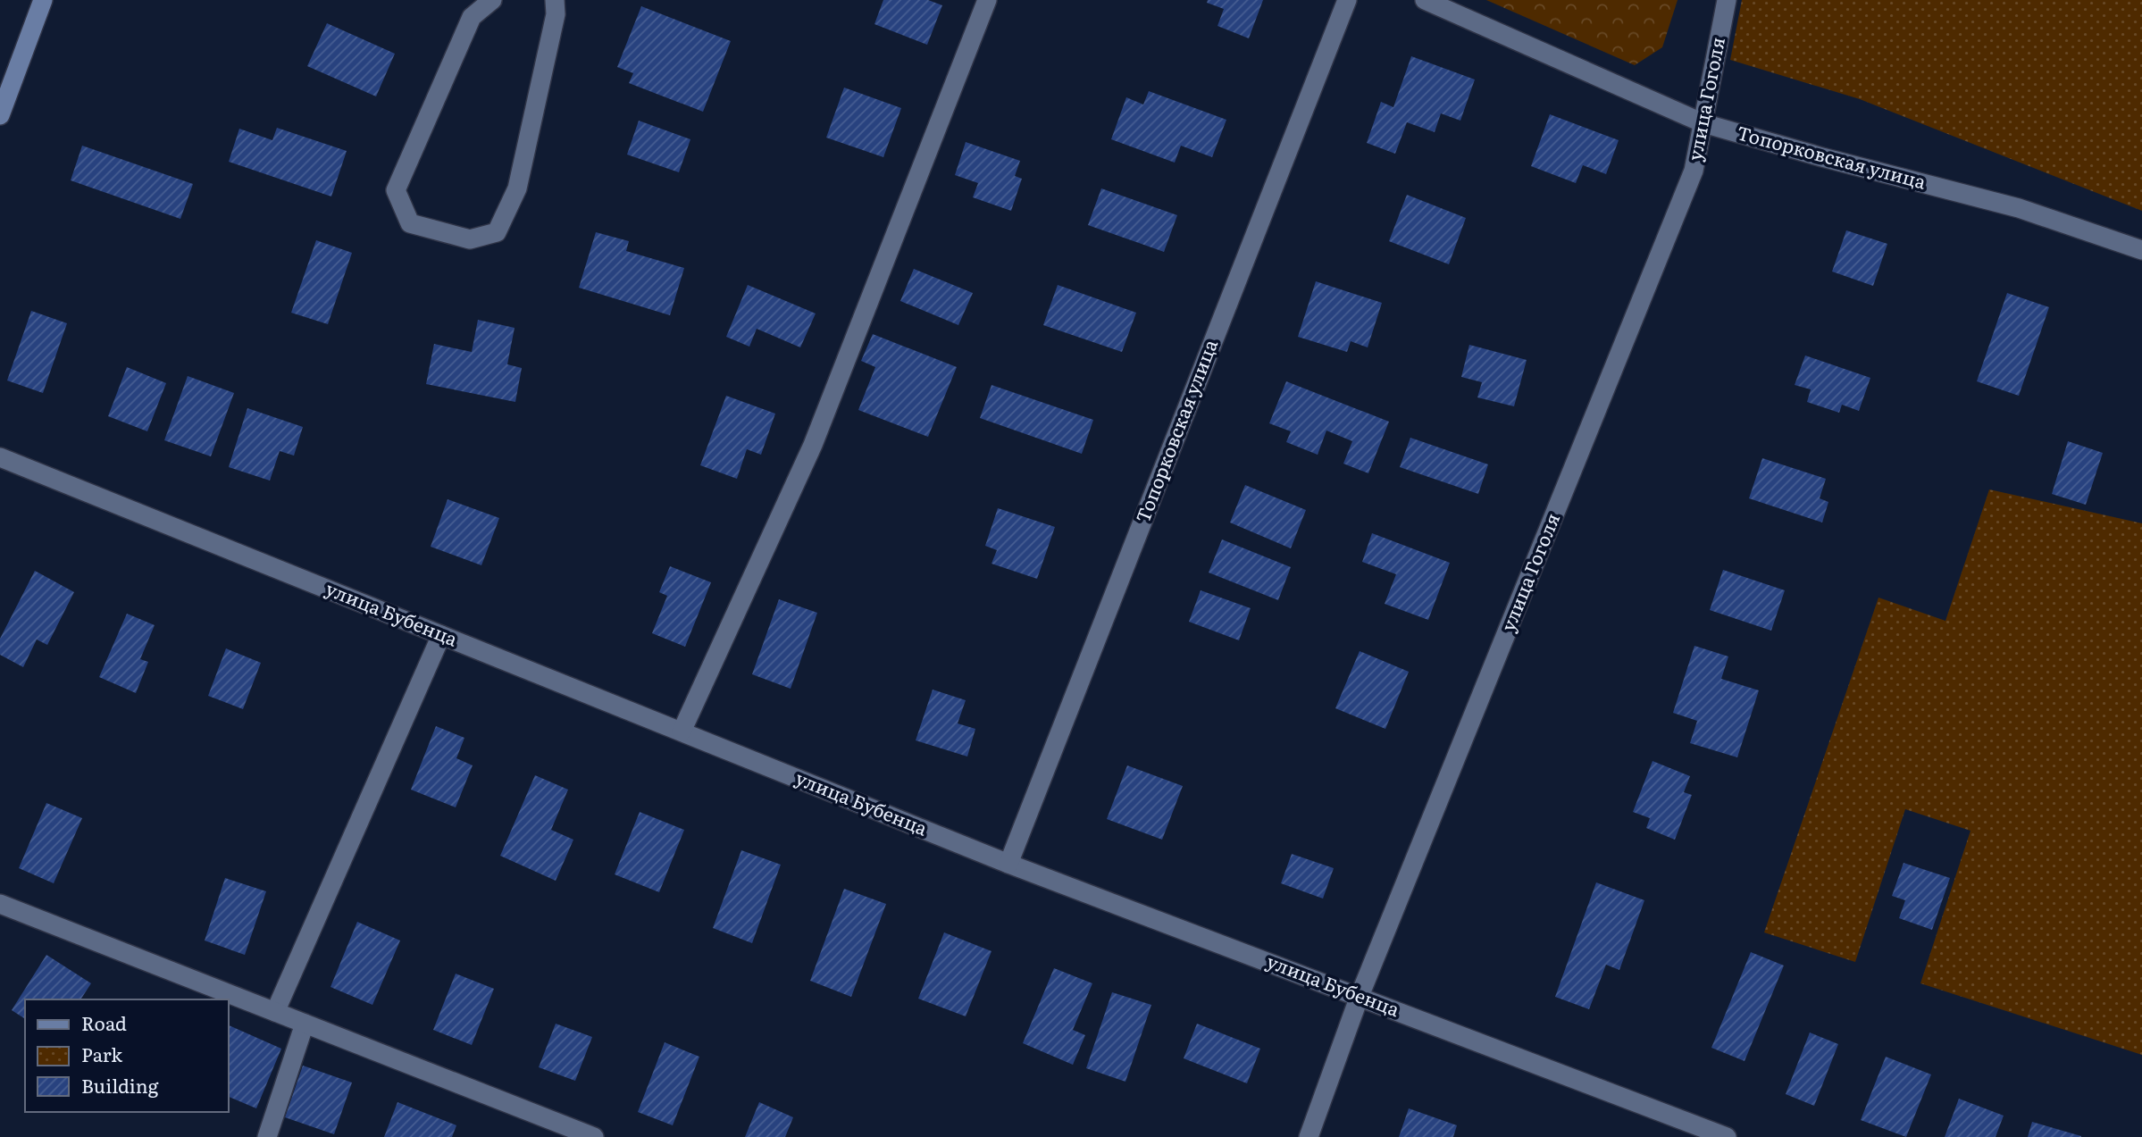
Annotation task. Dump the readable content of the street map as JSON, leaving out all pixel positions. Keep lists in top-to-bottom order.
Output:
{
  "streets": {
    "street": ["улица Гоголя", "Топорковская улица", "улица Бубенца"]
  },
  "crossings": [
    ["улица Гоголя", "Топорковская улица"],
    ["улица Гоголя", "улица Бубенца"],
    ["Топорковская улица", "улица Бубенца"]
  ],
  "legend": ["Road", "Park", "Building"]
}
